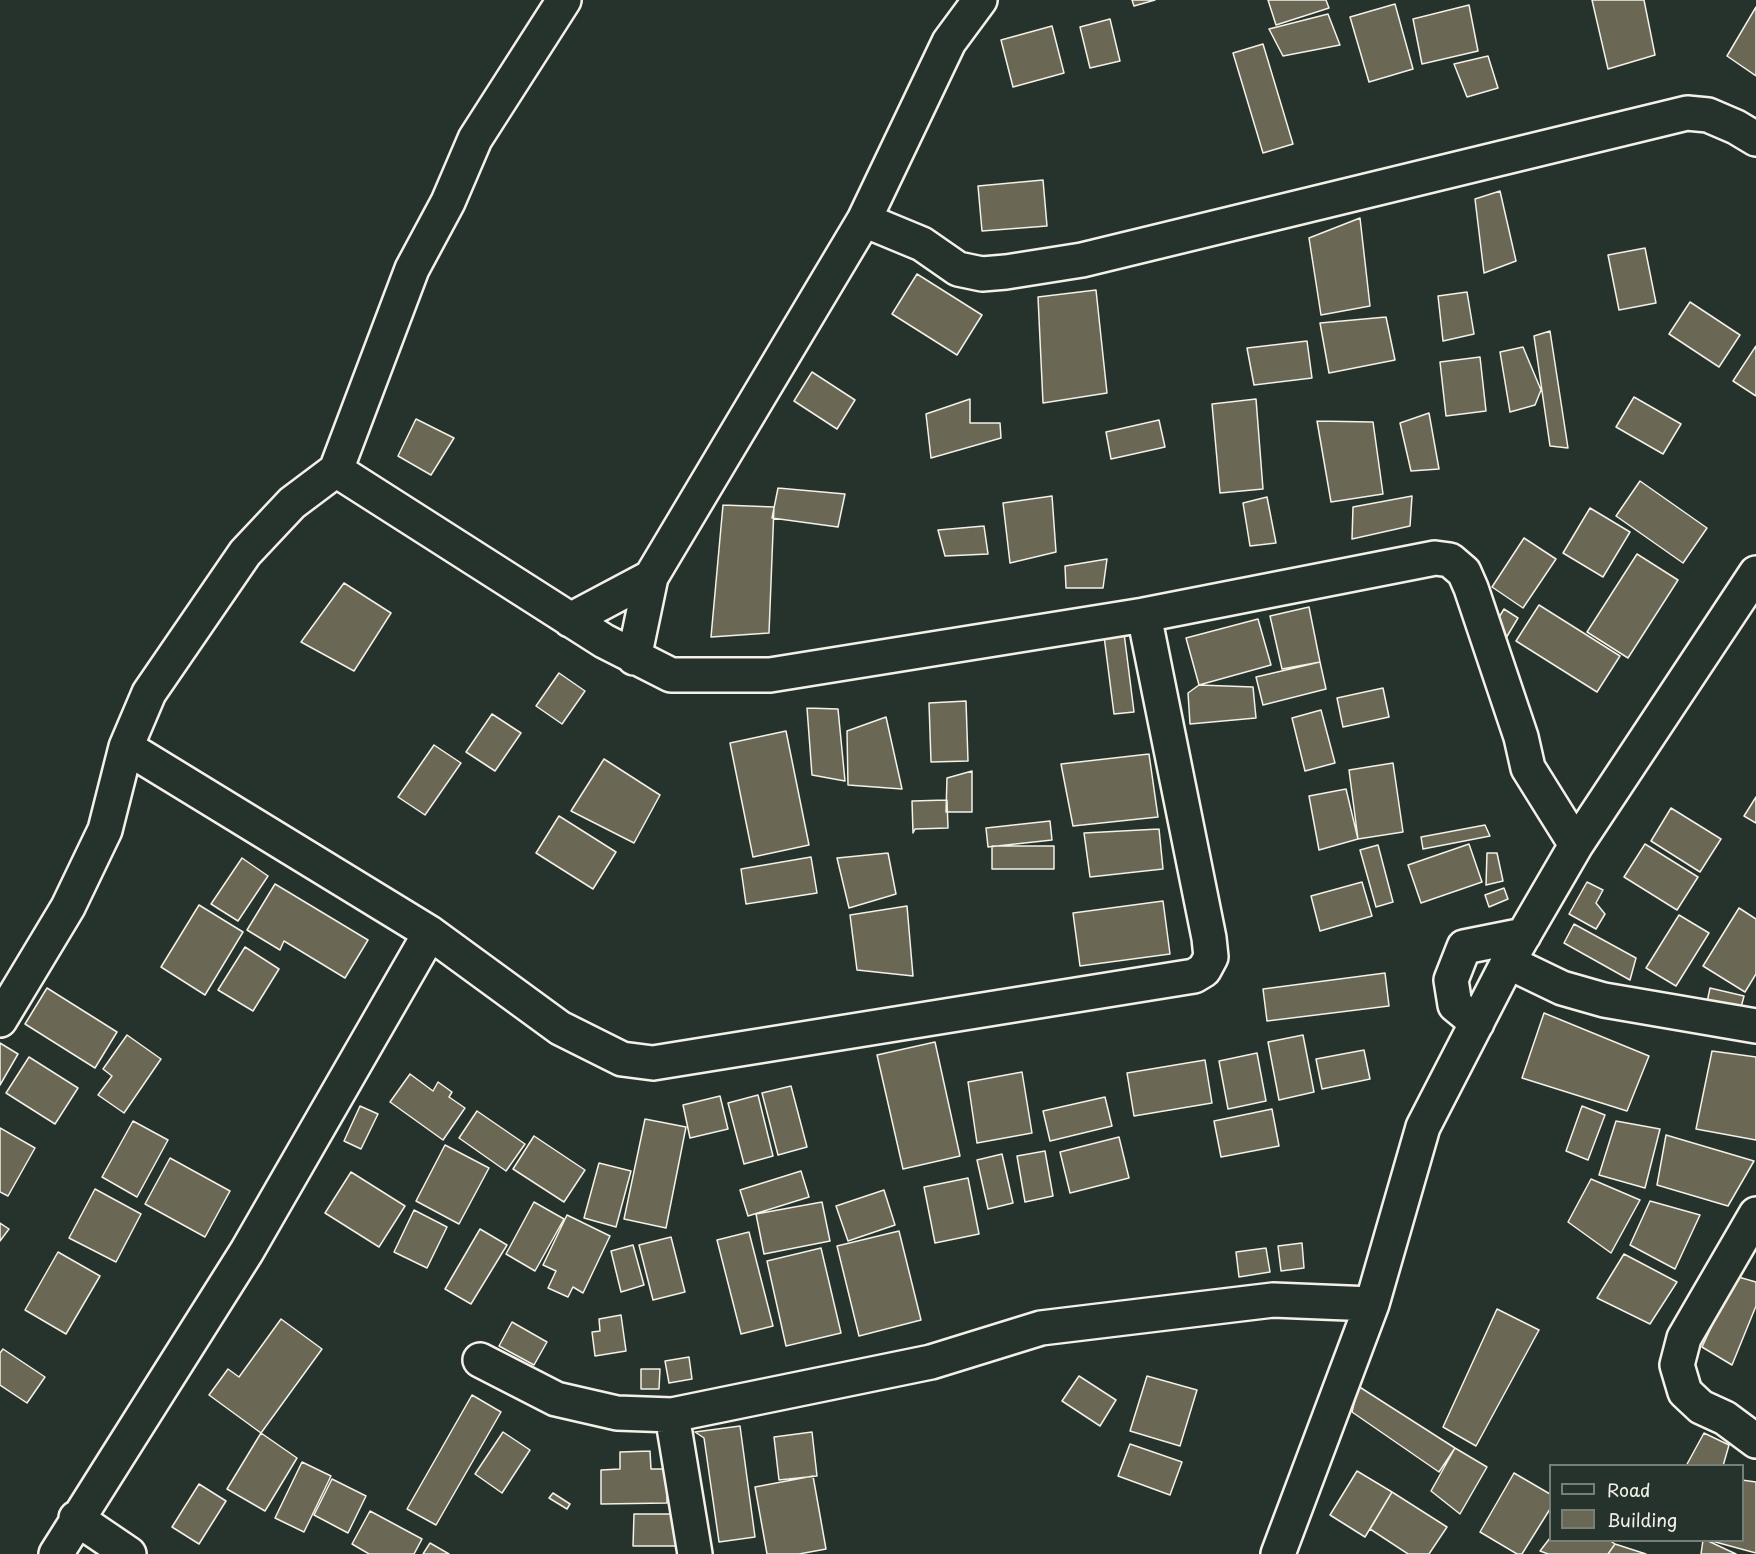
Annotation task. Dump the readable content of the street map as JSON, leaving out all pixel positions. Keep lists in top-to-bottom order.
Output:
{
  "legend": ["Road", "Building"]
}
